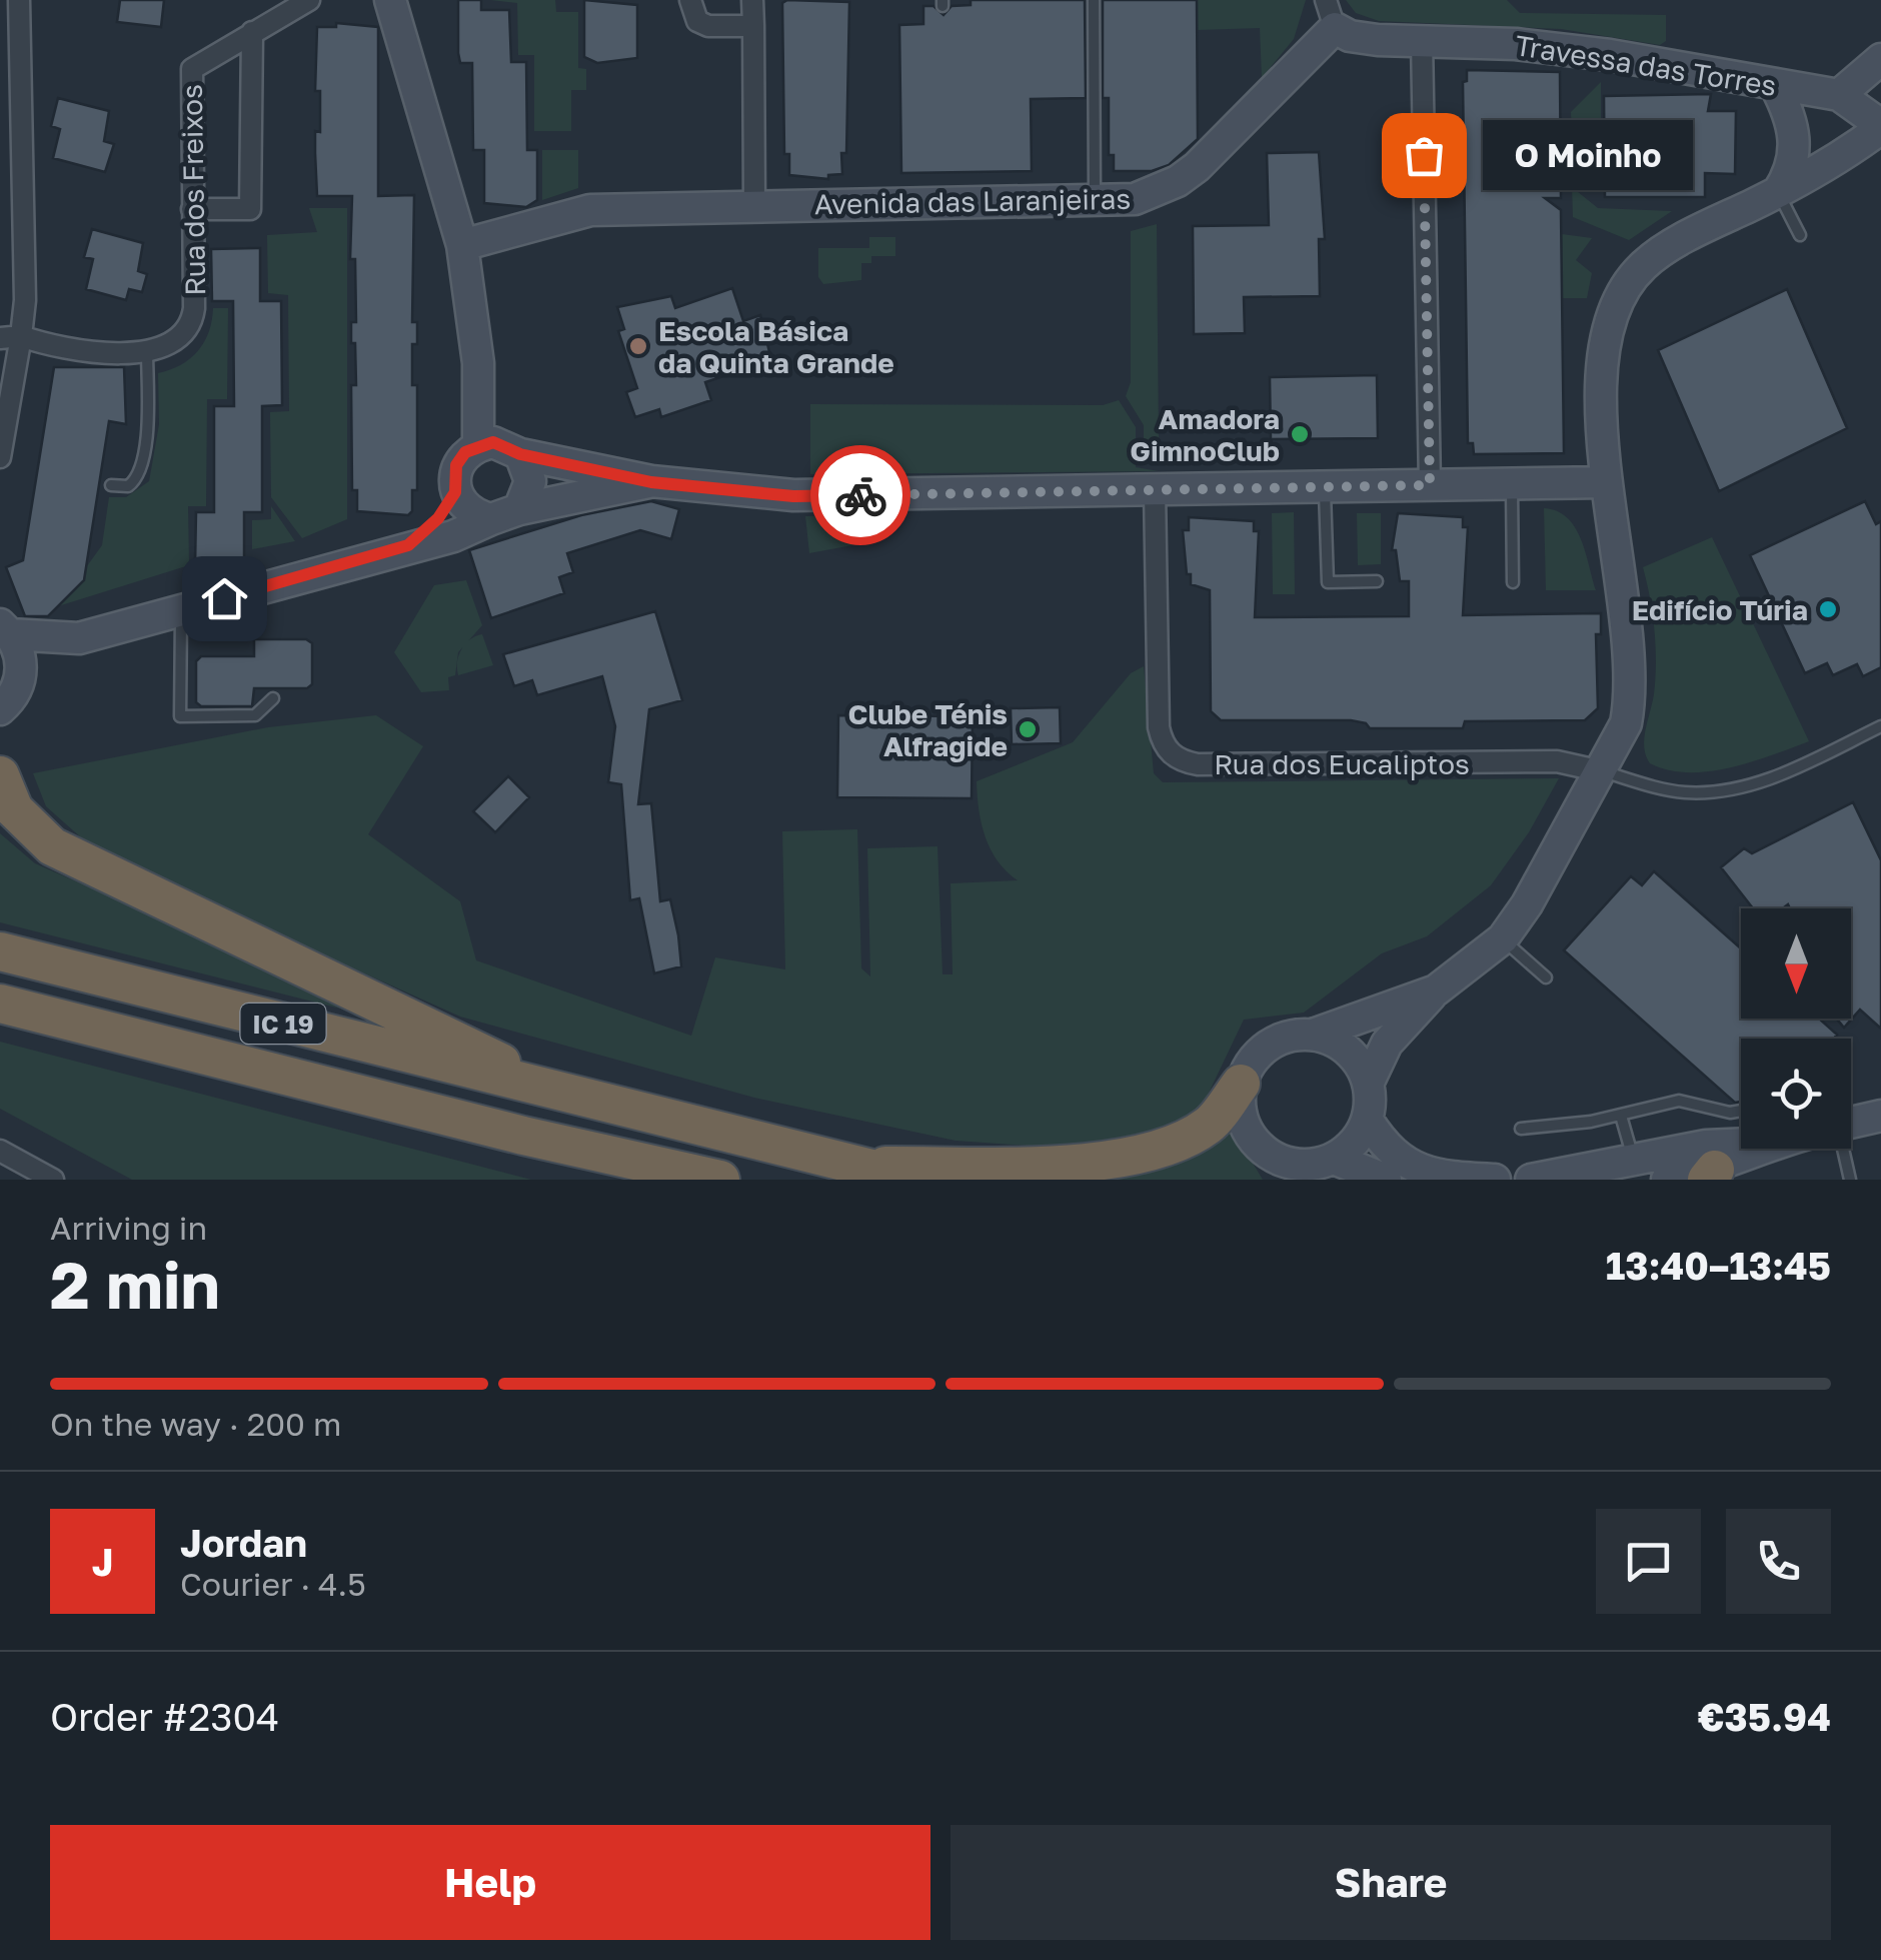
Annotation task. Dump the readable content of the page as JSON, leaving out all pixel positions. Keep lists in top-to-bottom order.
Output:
{
  "streets": {
    "highway": ["IC 19"],
    "street": [
      "Travessa das Torres",
      "Rua dos Freixos",
      "Avenida das Laranjeiras",
      "Rua dos Eucaliptos"
    ]
  },
  "crossings": [
    ["Travessa das Torres", "Avenida das Laranjeiras"]
  ],
  "places": [
    "O Moinho",
    "Escola Básica da Quinta Grande",
    "Amadora GimnoClub",
    "Edifício Túria",
    "Clube Ténis Alfragide"
  ],
  "north": "bottom",
  "page": {
    "bubble": "O Moinho",
    "heading": ["2 min", "Arriving in", "13:40–13:45"],
    "panel": [
      "Jordan",
      "Courier · 4.5",
      "Order #2304",
      "€35.94"
    ],
    "bar": "On the way · 200 m",
    "round": "J",
    "buttons": ["Help", "Share"]
  }
}
